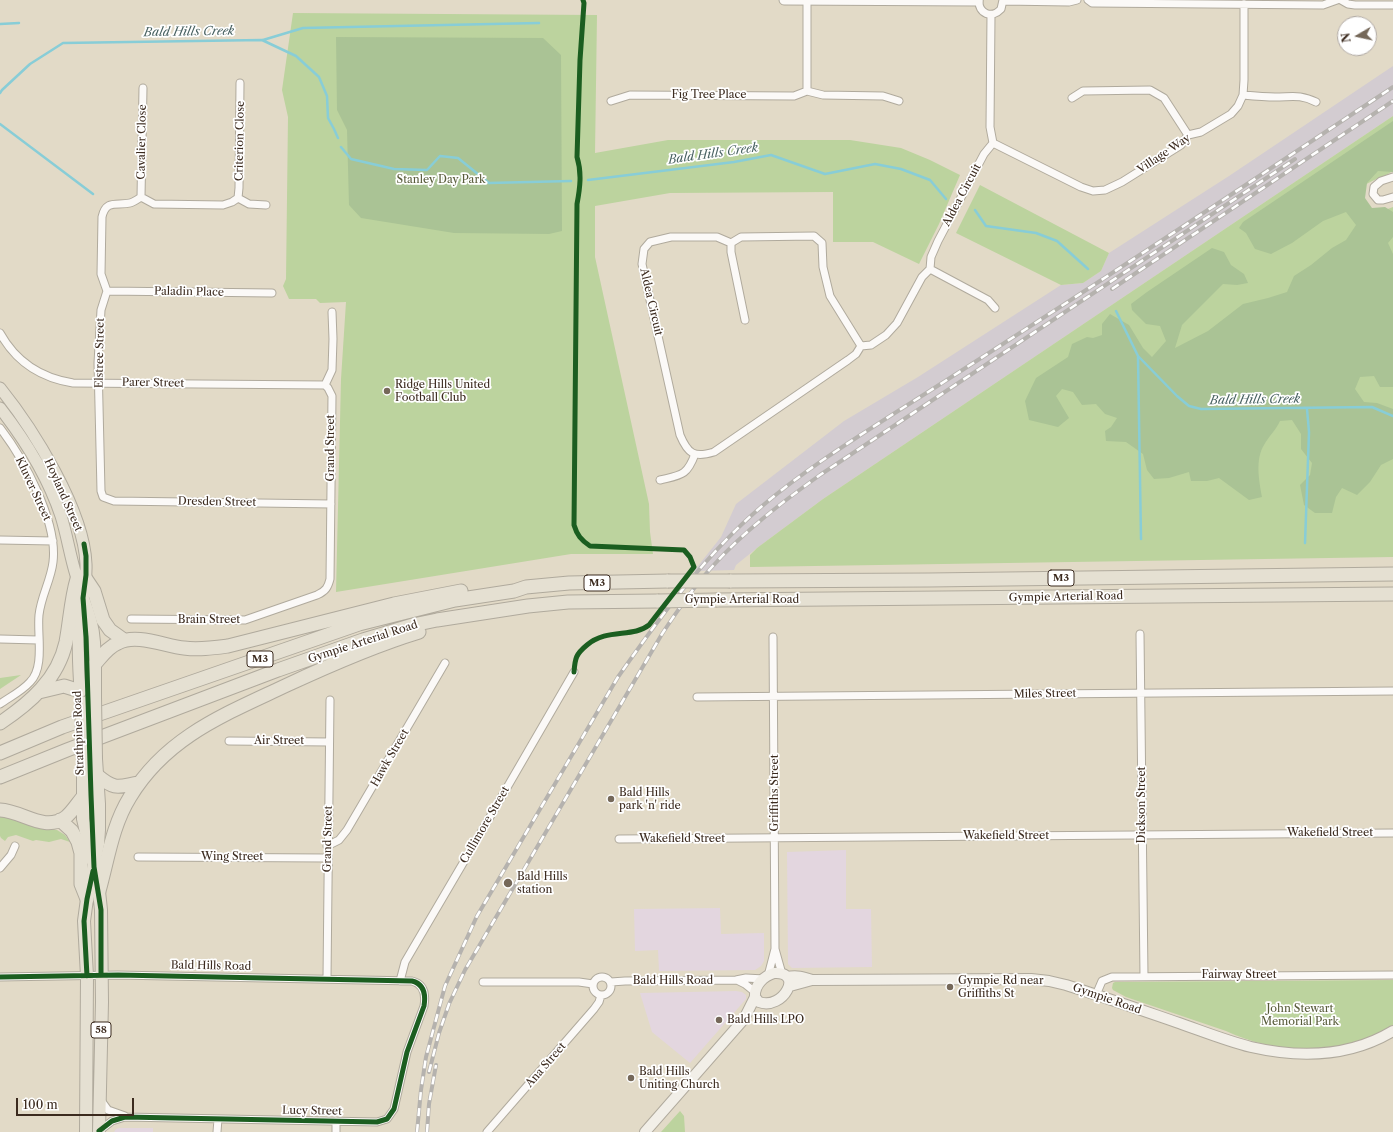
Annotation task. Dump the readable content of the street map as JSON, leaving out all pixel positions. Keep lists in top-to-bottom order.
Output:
{
  "streets": {
    "highway": [
      "M3",
      "Gympie Arterial Road",
      "Strathpine Road",
      "58"
    ],
    "main road": ["Hoyland Street", "Gympie Road"],
    "street": [
      "Fig Tree Place",
      "Criterion Close",
      "Cavalier Close",
      "Village Way",
      "Aldea Circuit",
      "Paladin Place",
      "Elstree Street",
      "Parer Street",
      "Grand Street",
      "Kluver Street",
      "Dresden Street",
      "Brain Street",
      "Miles Street",
      "Air Street",
      "Hawk Street",
      "Griffiths Street",
      "Dickson Street",
      "Cullimore Street",
      "Wakefield Street",
      "Wing Street",
      "Bald Hills Road",
      "Fairway Street",
      "Ana Street",
      "Lucy Street"
    ]
  },
  "crossings": [
    ["Village Way", "Aldea Circuit"],
    ["Paladin Place", "Elstree Street"],
    ["Elstree Street", "Parer Street"],
    ["Elstree Street", "Dresden Street"],
    ["Parer Street", "Grand Street"],
    ["Grand Street", "Dresden Street"],
    ["Grand Street", "Brain Street"],
    ["Grand Street", "Air Street"],
    ["Grand Street", "Hawk Street"],
    ["Grand Street", "Wing Street"],
    ["Grand Street", "Bald Hills Road"],
    ["Hoyland Street", "Strathpine Road"],
    ["Miles Street", "Griffiths Street"],
    ["Miles Street", "Dickson Street"],
    ["Strathpine Road", "Bald Hills Road"],
    ["Strathpine Road", "Lucy Street"],
    ["Griffiths Street", "Wakefield Street"],
    ["Griffiths Street", "Bald Hills Road"],
    ["Griffiths Street", "Gympie Road"],
    ["Dickson Street", "Wakefield Street"],
    ["Dickson Street", "Fairway Street"],
    ["Cullimore Street", "Bald Hills Road"],
    ["Bald Hills Road", "Gympie Road"],
    ["Bald Hills Road", "Ana Street"],
    ["Bald Hills Road", "Lucy Street"],
    ["Fairway Street", "Gympie Road"]
  ],
  "water": ["Bald Hills Creek"],
  "parks": ["Stanley Day Park", "John Stewart Memorial Park"],
  "places": [
    "Ridge Hills United Football Club",
    "Bald Hills park 'n' ride",
    "Bald Hills station",
    "Gympie Rd near Griffiths St",
    "Bald Hills LPO",
    "Bald Hills Uniting Church"
  ],
  "scale_bar": "100 m",
  "north": "left"
}
